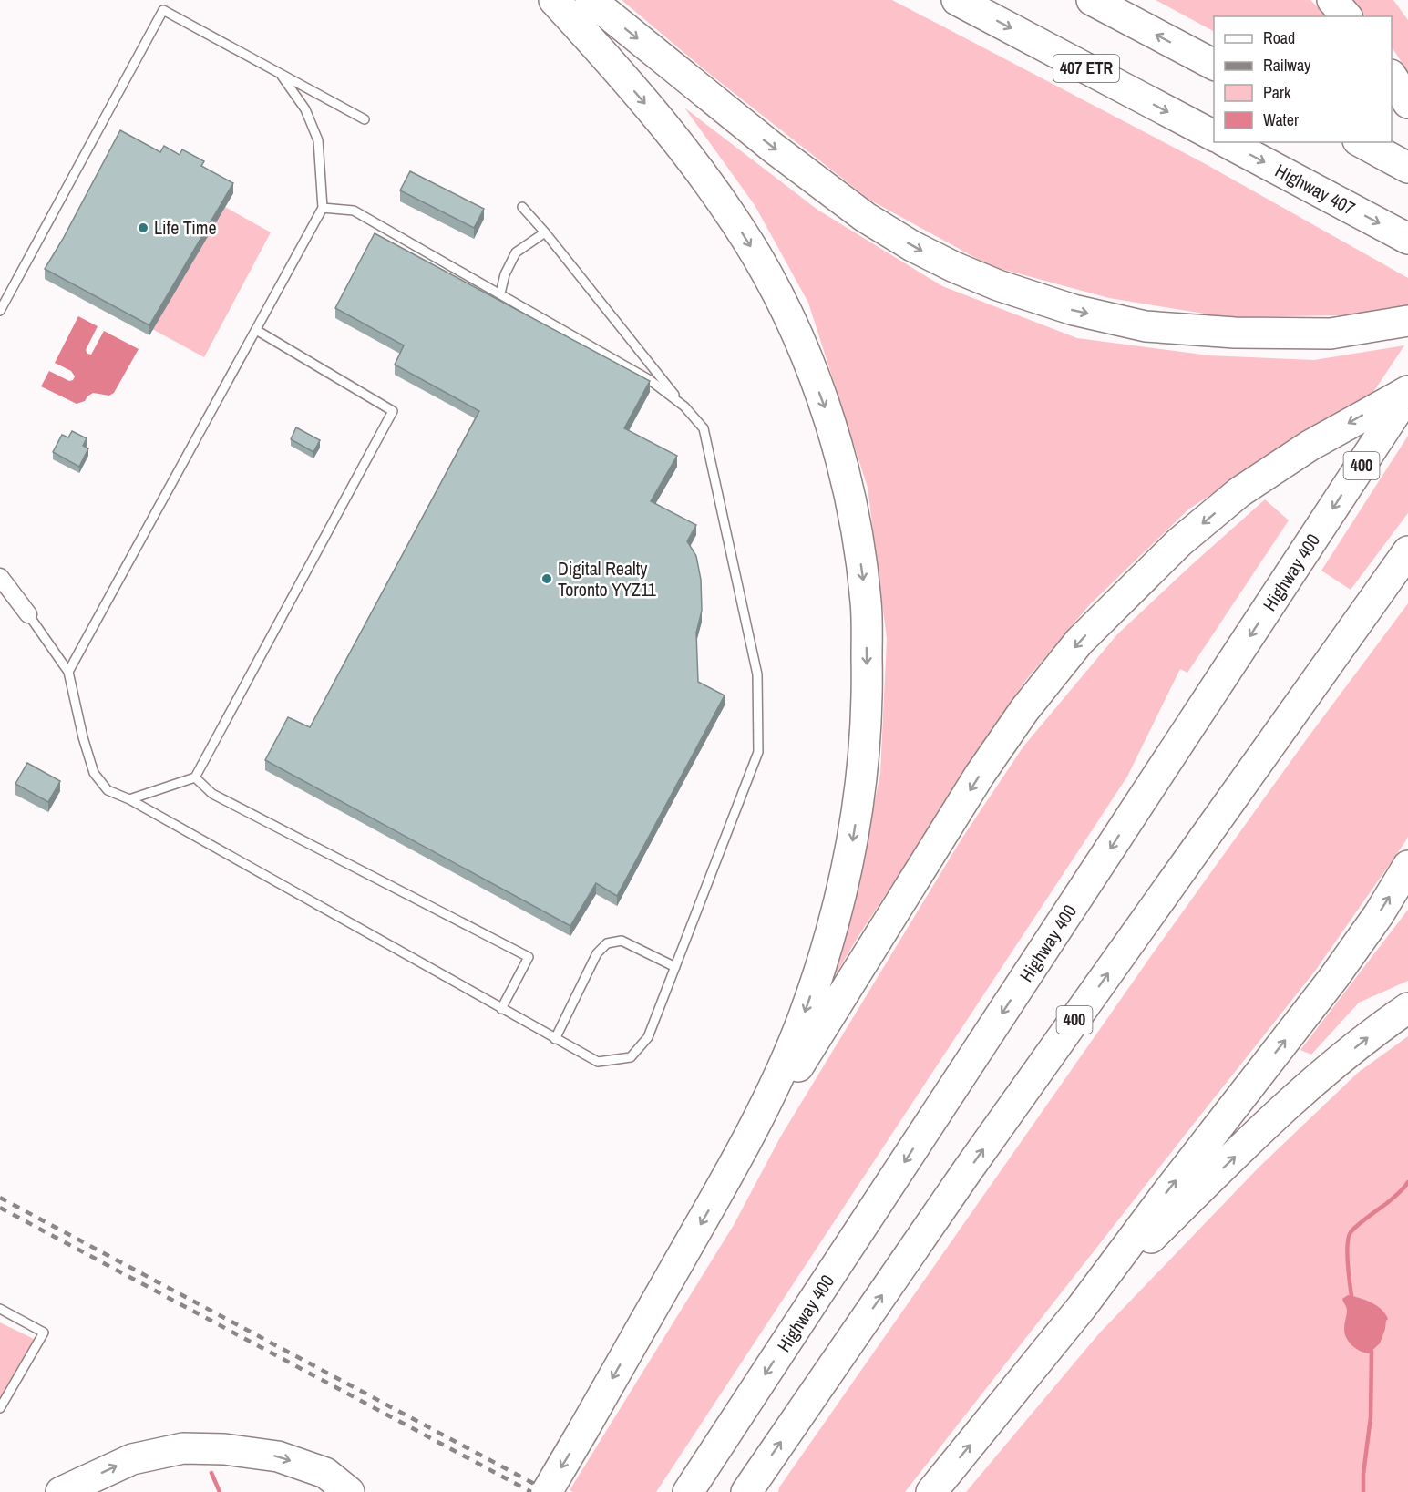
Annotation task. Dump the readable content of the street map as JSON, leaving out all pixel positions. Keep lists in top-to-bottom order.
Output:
{
  "streets": {
    "highway": [
      "407 ETR",
      "Highway 407",
      "400",
      "Highway 400"
    ]
  },
  "places": ["Life Time", "Digital Realty Toronto YYZ11"],
  "legend": [
    "Road",
    "Railway",
    "Park",
    "Water"
  ]
}
